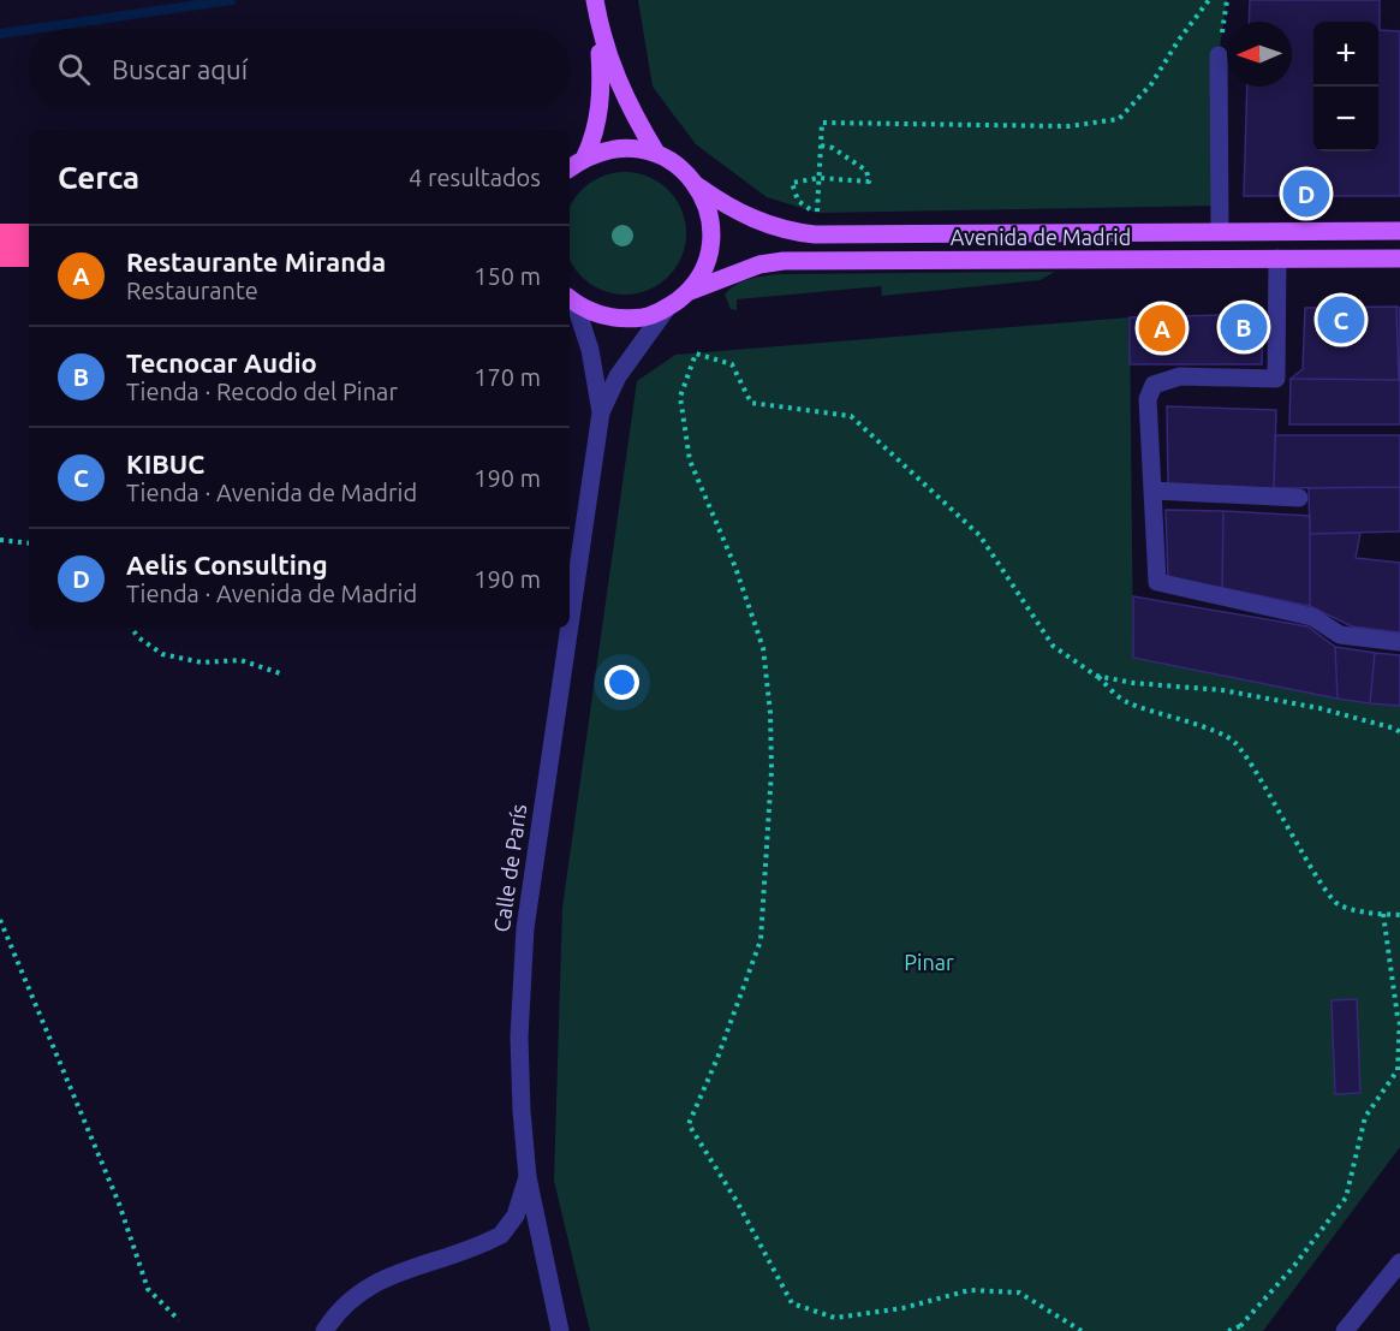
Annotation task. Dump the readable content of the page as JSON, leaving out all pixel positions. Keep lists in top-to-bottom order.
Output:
{
  "streets": {
    "main road": ["Avenida de Madrid"],
    "street": ["Calle de París"]
  },
  "crossings": [
    ["Avenida de Madrid", "Calle de París"]
  ],
  "parks": ["Pinar"],
  "north": "left",
  "page": {
    "map_buttons": ["+", "−"],
    "search": "Buscar aquí",
    "heading": ["Cerca", "4 resultados"],
    "pins": [
      "D",
      "C",
      "B",
      "A"
    ],
    "list": [
      {
        "mark": "A",
        "name": "Restaurante Miranda",
        "note": "Restaurante",
        "value": "150 m"
      },
      {
        "mark": "B",
        "name": "Tecnocar Audio",
        "note": "Tienda · Recodo del Pinar",
        "value": "170 m"
      },
      {
        "mark": "C",
        "name": "KIBUC",
        "note": "Tienda · Avenida de Madrid",
        "value": "190 m"
      },
      {
        "mark": "D",
        "name": "Aelis Consulting",
        "note": "Tienda · Avenida de Madrid",
        "value": "190 m"
      }
    ]
  }
}
